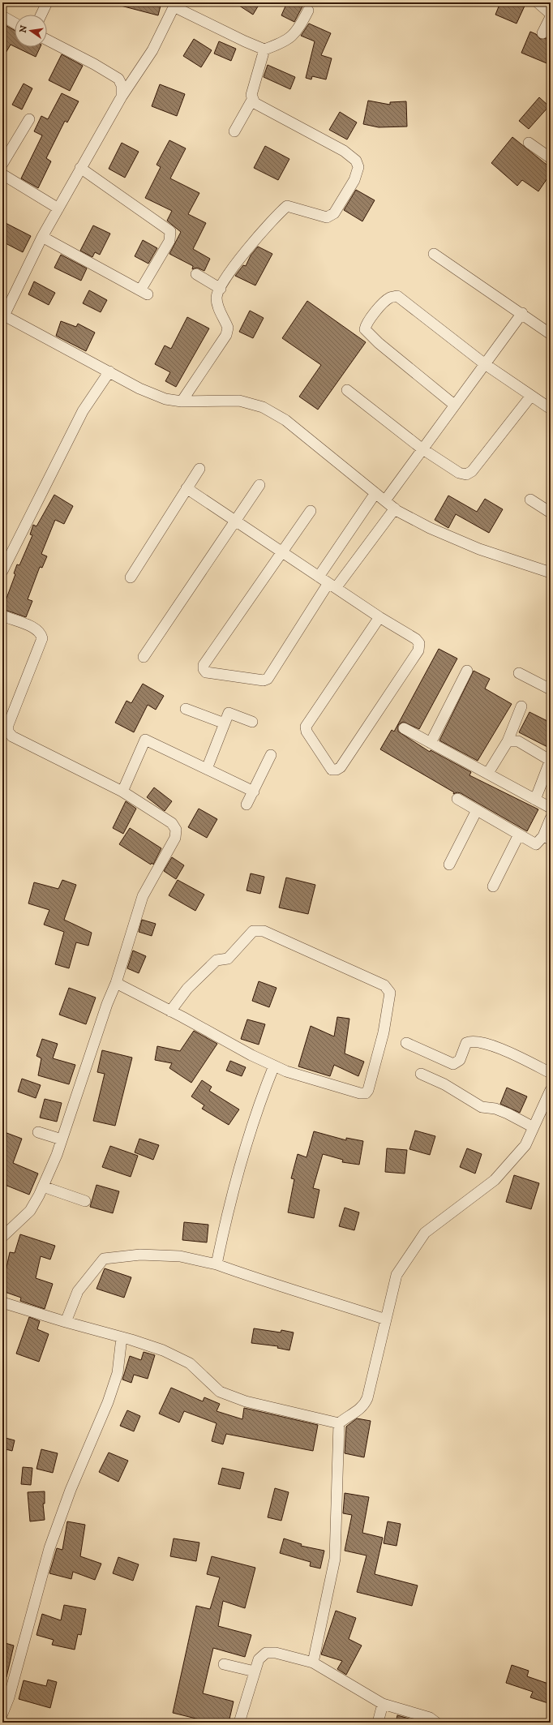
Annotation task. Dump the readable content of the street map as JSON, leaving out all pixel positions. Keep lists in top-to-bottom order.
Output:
{
  "north": "left"
}
